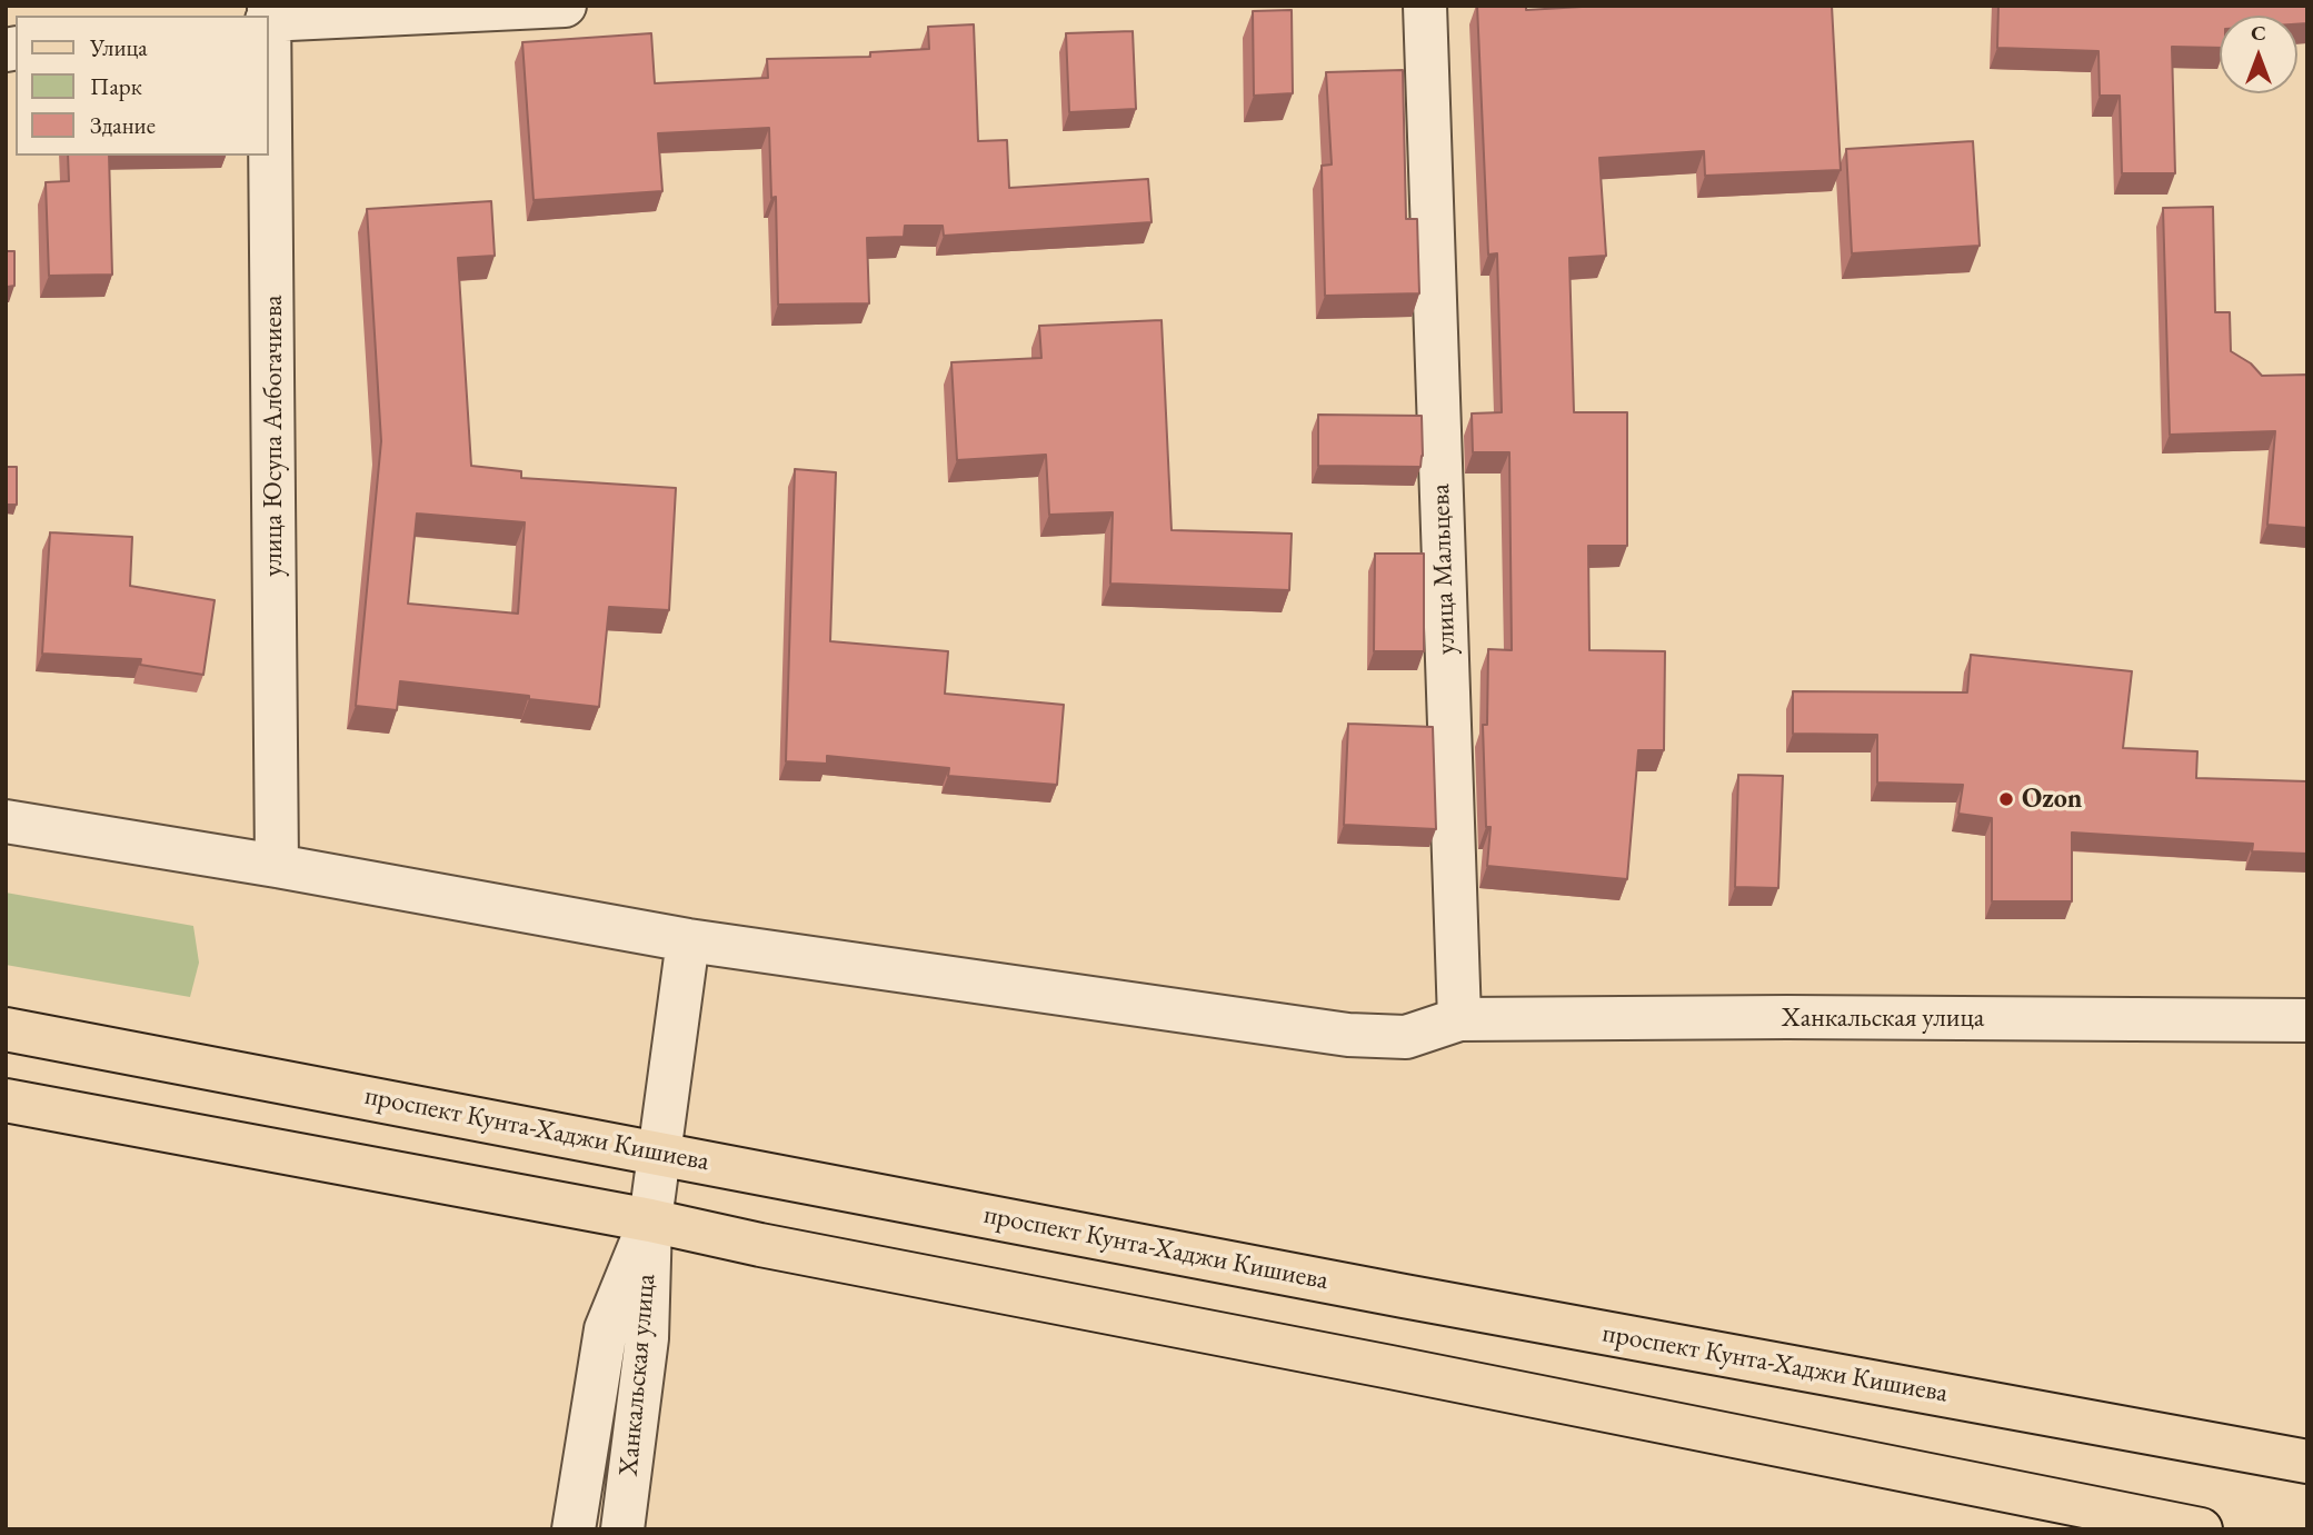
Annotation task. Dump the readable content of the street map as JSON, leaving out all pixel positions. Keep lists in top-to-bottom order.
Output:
{
  "streets": {
    "main road": ["проспект Кунта-Хаджи Кишиева"],
    "street": ["улица Юсупа Албогачиева", "улица Мальцева", "Ханкальская улица"]
  },
  "crossings": [
    ["улица Мальцева", "Ханкальская улица"],
    ["Ханкальская улица", "проспект Кунта-Хаджи Кишиева"]
  ],
  "places": ["Ozon"],
  "legend": ["Улица", "Парк", "Здание"],
  "north": "top"
}
